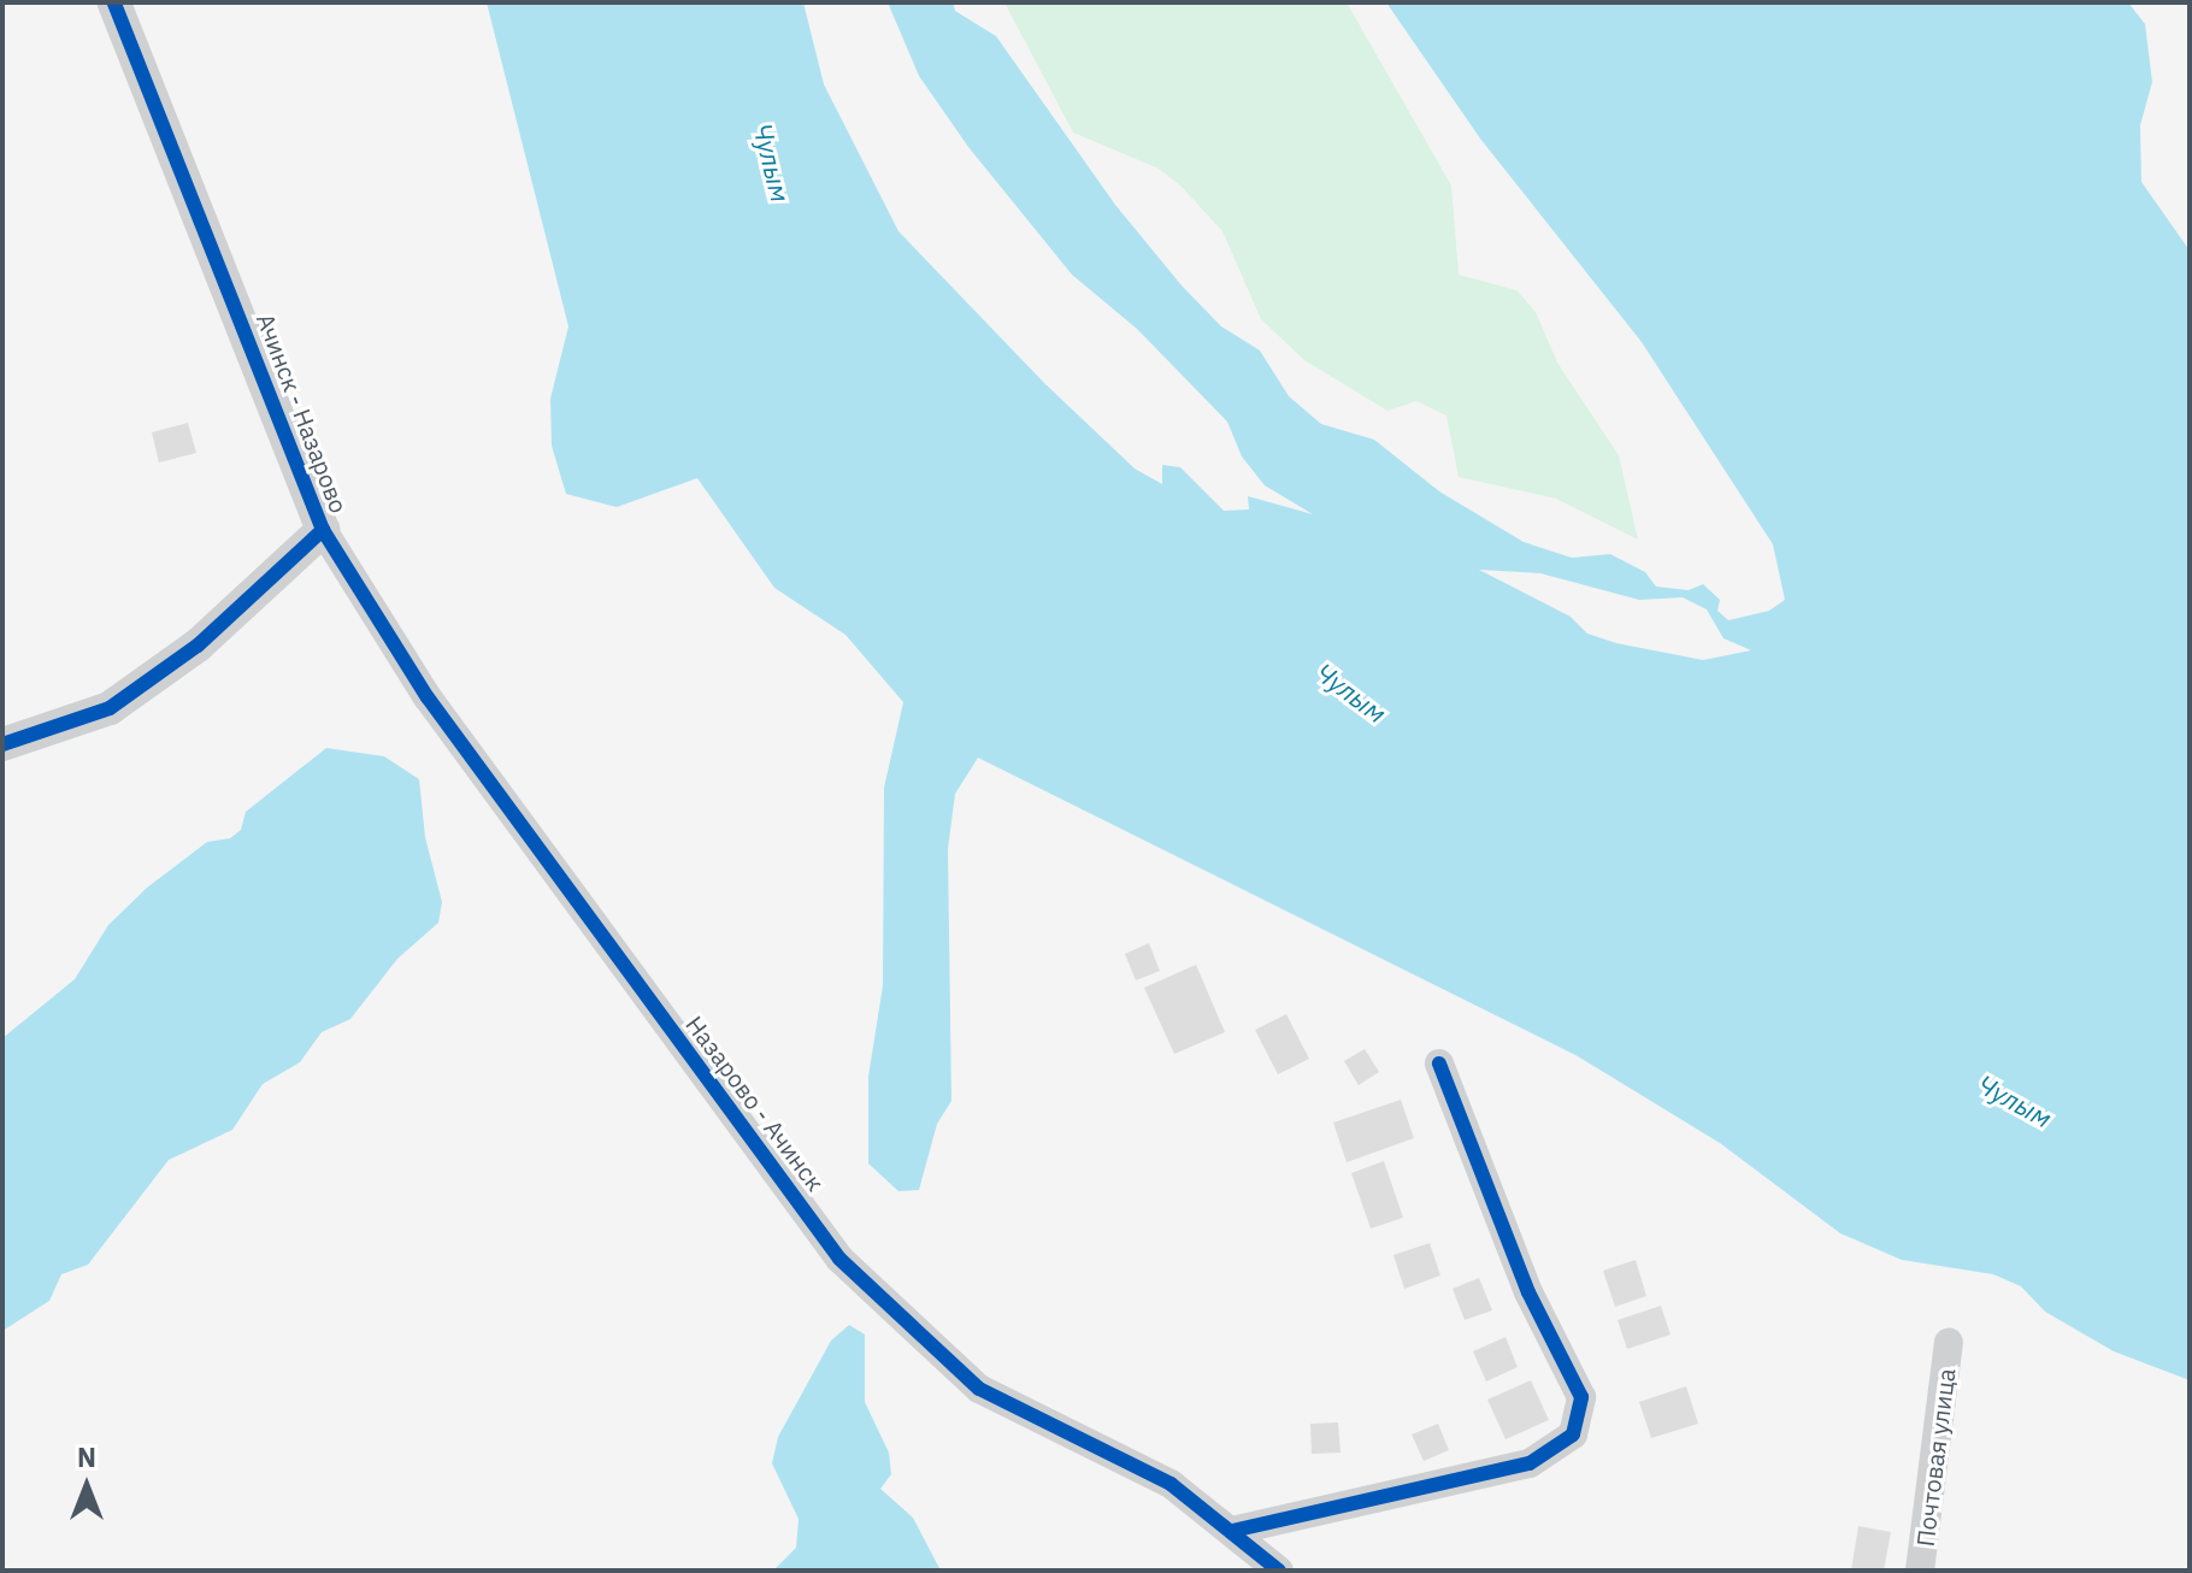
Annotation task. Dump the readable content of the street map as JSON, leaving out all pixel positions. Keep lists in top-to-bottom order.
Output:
{
  "streets": {
    "street": ["Ачинск - Назарово", "Назарово - Ачинск", "Почтовая улица"]
  },
  "crossings": [
    ["Ачинск - Назарово", "Назарово - Ачинск"]
  ],
  "water": ["Чулым"],
  "north": "top"
}
